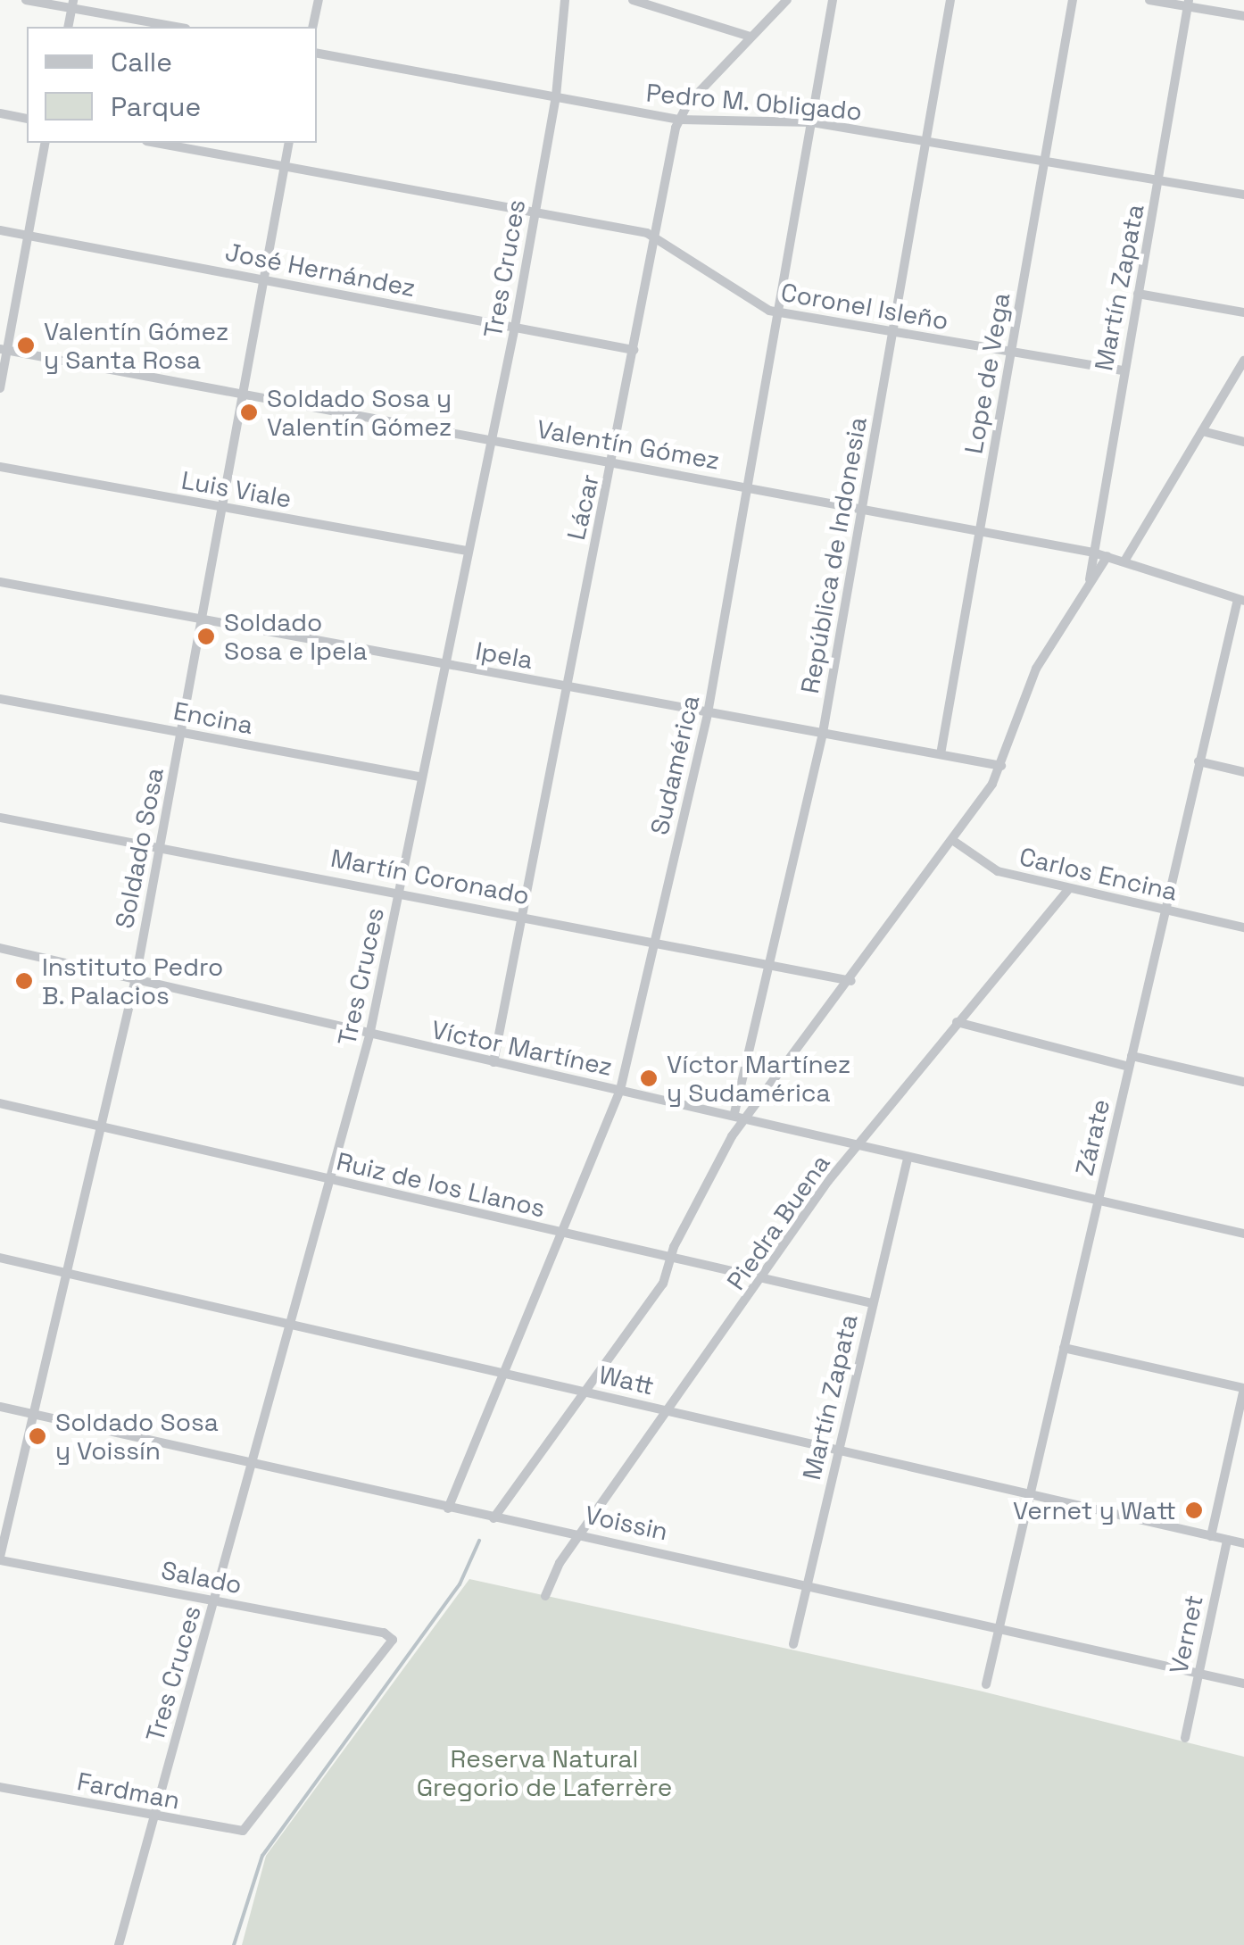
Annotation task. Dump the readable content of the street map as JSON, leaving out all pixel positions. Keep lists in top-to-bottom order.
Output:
{
  "streets": {
    "street": [
      "Pedro M. Obligado",
      "Tres Cruces",
      "José Hernández",
      "Martín Zapata",
      "Coronel Isleño",
      "Lope de Vega",
      "Valentín Gómez",
      "Luis Viale",
      "Lácar",
      "República de Indonesia",
      "Ipela",
      "Encina",
      "Sudamérica",
      "Soldado Sosa",
      "Carlos Encina",
      "Martín Coronado",
      "Víctor Martínez",
      "Zárate",
      "Ruiz de los Llanos",
      "Piedra Buena",
      "Watt",
      "Voissin",
      "Salado",
      "Vernet",
      "Fardman"
    ]
  },
  "crossings": [
    ["Pedro M. Obligado", "Tres Cruces"],
    ["Pedro M. Obligado", "Martín Zapata"],
    ["Pedro M. Obligado", "Lope de Vega"],
    ["Pedro M. Obligado", "Lácar"],
    ["Pedro M. Obligado", "República de Indonesia"],
    ["Pedro M. Obligado", "Sudamérica"],
    ["Tres Cruces", "José Hernández"],
    ["Tres Cruces", "Coronel Isleño"],
    ["Tres Cruces", "Valentín Gómez"],
    ["Tres Cruces", "Luis Viale"],
    ["Tres Cruces", "Ipela"],
    ["Tres Cruces", "Encina"],
    ["Tres Cruces", "Martín Coronado"],
    ["Tres Cruces", "Víctor Martínez"],
    ["Tres Cruces", "Ruiz de los Llanos"],
    ["Tres Cruces", "Watt"],
    ["Tres Cruces", "Voissin"],
    ["Tres Cruces", "Salado"],
    ["Tres Cruces", "Fardman"],
    ["José Hernández", "Lácar"],
    ["José Hernández", "Soldado Sosa"],
    ["Martín Zapata", "Coronel Isleño"],
    ["Martín Zapata", "Valentín Gómez"],
    ["Martín Zapata", "Víctor Martínez"],
    ["Martín Zapata", "Ruiz de los Llanos"],
    ["Martín Zapata", "Watt"],
    ["Martín Zapata", "Voissin"],
    ["Coronel Isleño", "Lope de Vega"],
    ["Coronel Isleño", "Lácar"],
    ["Coronel Isleño", "República de Indonesia"],
    ["Coronel Isleño", "Sudamérica"],
    ["Coronel Isleño", "Soldado Sosa"],
    ["Lope de Vega", "Valentín Gómez"],
    ["Lope de Vega", "Ipela"],
    ["Valentín Gómez", "Lácar"],
    ["Valentín Gómez", "República de Indonesia"],
    ["Valentín Gómez", "Sudamérica"],
    ["Valentín Gómez", "Soldado Sosa"],
    ["Valentín Gómez", "Zárate"],
    ["Luis Viale", "Soldado Sosa"],
    ["Lácar", "Ipela"],
    ["Lácar", "Martín Coronado"],
    ["Lácar", "Víctor Martínez"],
    ["República de Indonesia", "Ipela"],
    ["República de Indonesia", "Martín Coronado"],
    ["República de Indonesia", "Víctor Martínez"],
    ["Ipela", "Sudamérica"],
    ["Ipela", "Soldado Sosa"],
    ["Encina", "Soldado Sosa"],
    ["Sudamérica", "Martín Coronado"],
    ["Sudamérica", "Víctor Martínez"],
    ["Sudamérica", "Ruiz de los Llanos"],
    ["Sudamérica", "Watt"],
    ["Sudamérica", "Voissin"],
    ["Soldado Sosa", "Martín Coronado"],
    ["Soldado Sosa", "Víctor Martínez"],
    ["Soldado Sosa", "Ruiz de los Llanos"],
    ["Soldado Sosa", "Watt"],
    ["Soldado Sosa", "Voissin"],
    ["Soldado Sosa", "Salado"],
    ["Carlos Encina", "Zárate"],
    ["Carlos Encina", "Piedra Buena"],
    ["Víctor Martínez", "Zárate"],
    ["Víctor Martínez", "Piedra Buena"],
    ["Zárate", "Watt"],
    ["Zárate", "Voissin"],
    ["Ruiz de los Llanos", "Piedra Buena"],
    ["Piedra Buena", "Watt"],
    ["Piedra Buena", "Voissin"],
    ["Watt", "Vernet"],
    ["Voissin", "Vernet"],
    ["Salado", "Fardman"]
  ],
  "parks": ["Reserva Natural Gregorio de Laferrère"],
  "places": [
    "Valentín Gómez y Santa Rosa",
    "Soldado Sosa y Valentín Gómez",
    "Soldado Sosa e Ipela",
    "Instituto Pedro B. Palacios",
    "Víctor Martínez y Sudamérica",
    "Soldado Sosa y Voissín",
    "Vernet y Watt"
  ],
  "legend": ["Calle", "Parque"]
}
